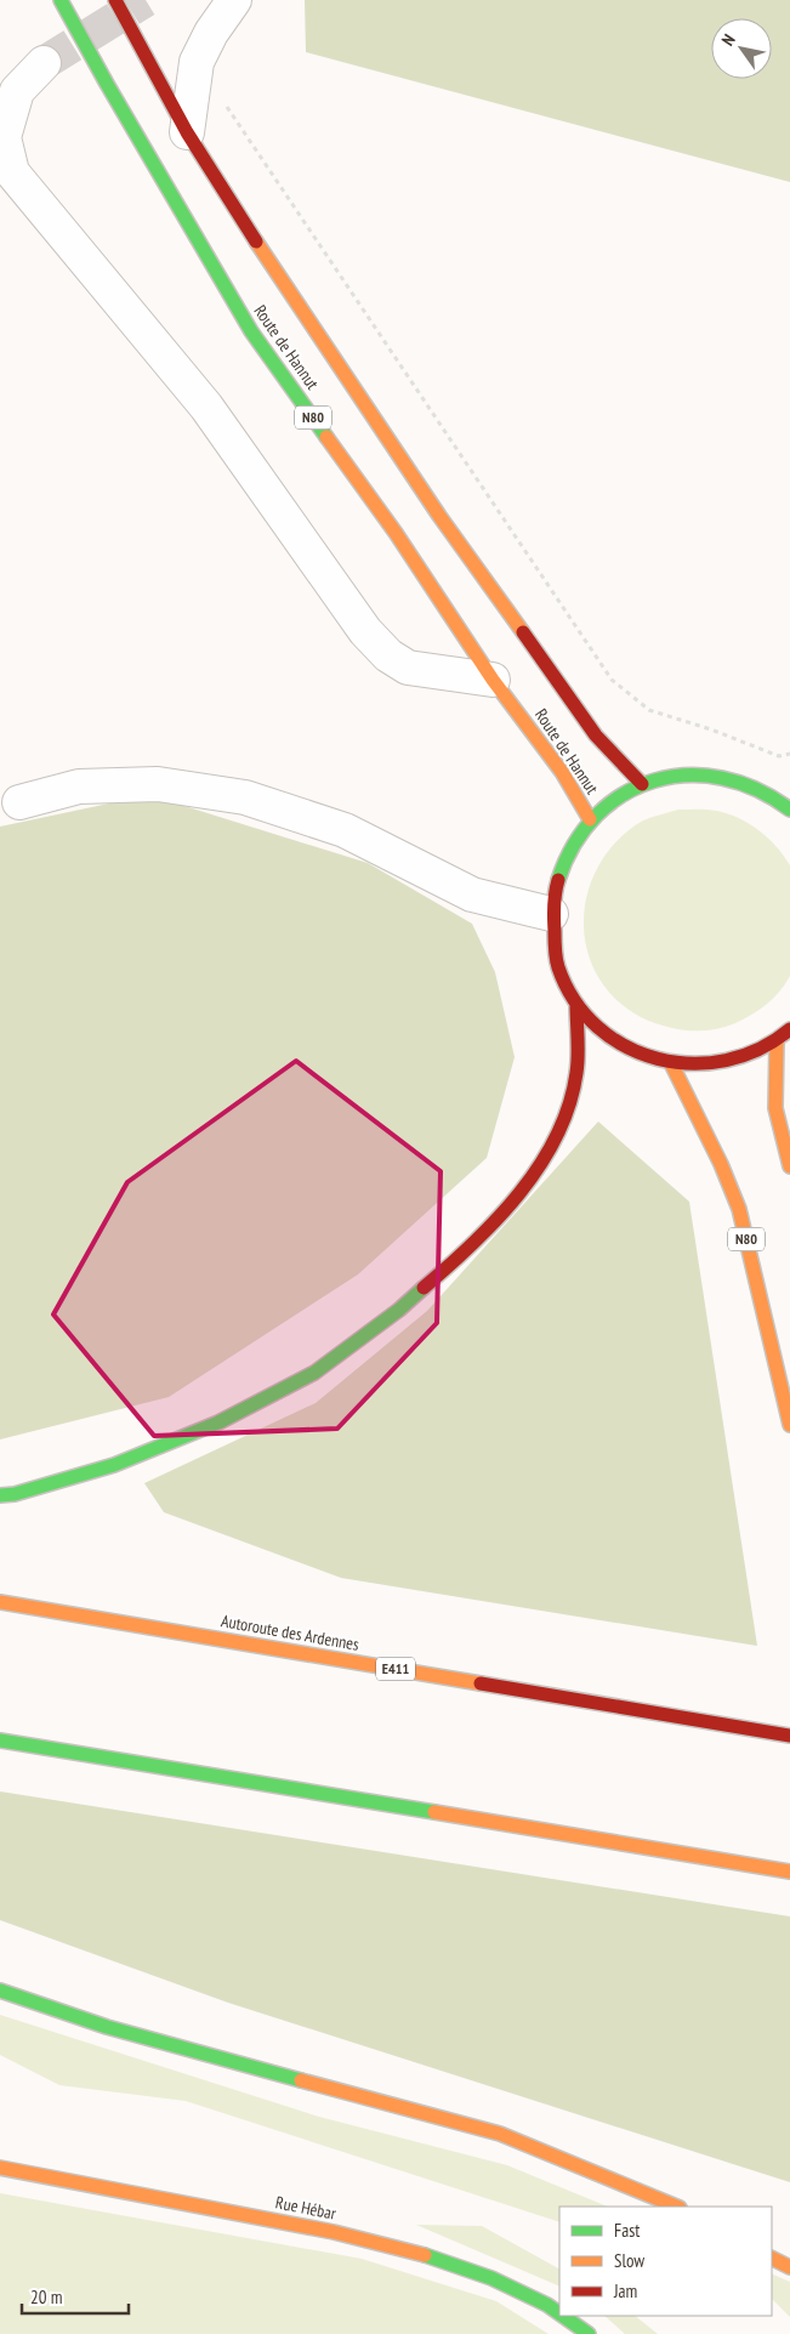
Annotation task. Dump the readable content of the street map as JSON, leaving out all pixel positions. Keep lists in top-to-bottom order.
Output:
{
  "streets": {
    "main road": [
      "Route de Hannut",
      "N80",
      "Autoroute des Ardennes",
      "E411",
      "Rue Hébar"
    ]
  },
  "crossings": [
    ["Route de Hannut", "N80"]
  ],
  "legend": ["Fast", "Slow", "Jam"],
  "scale_bar": "20 m",
  "north": "top left"
}
